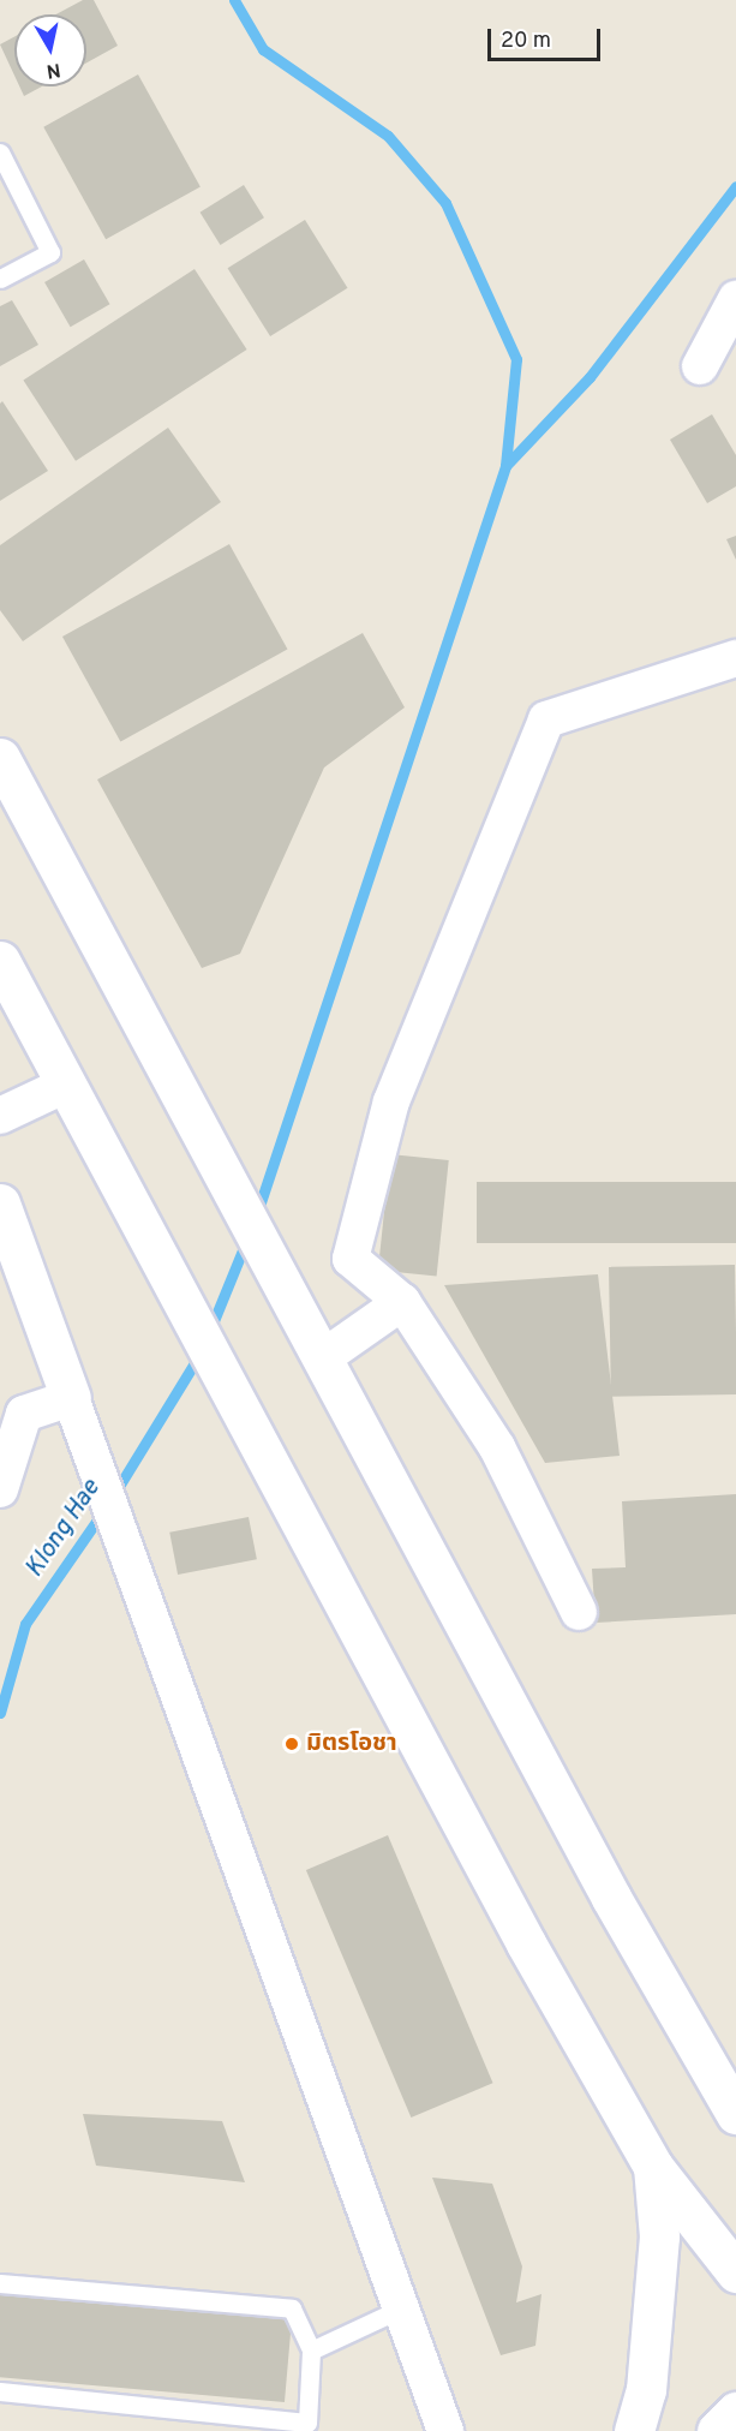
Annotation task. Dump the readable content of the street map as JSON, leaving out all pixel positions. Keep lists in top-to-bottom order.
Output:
{
  "water": ["Klong Hae"],
  "places": ["มิตรโอชา"],
  "scale_bar": "20 m",
  "north": "bottom"
}
